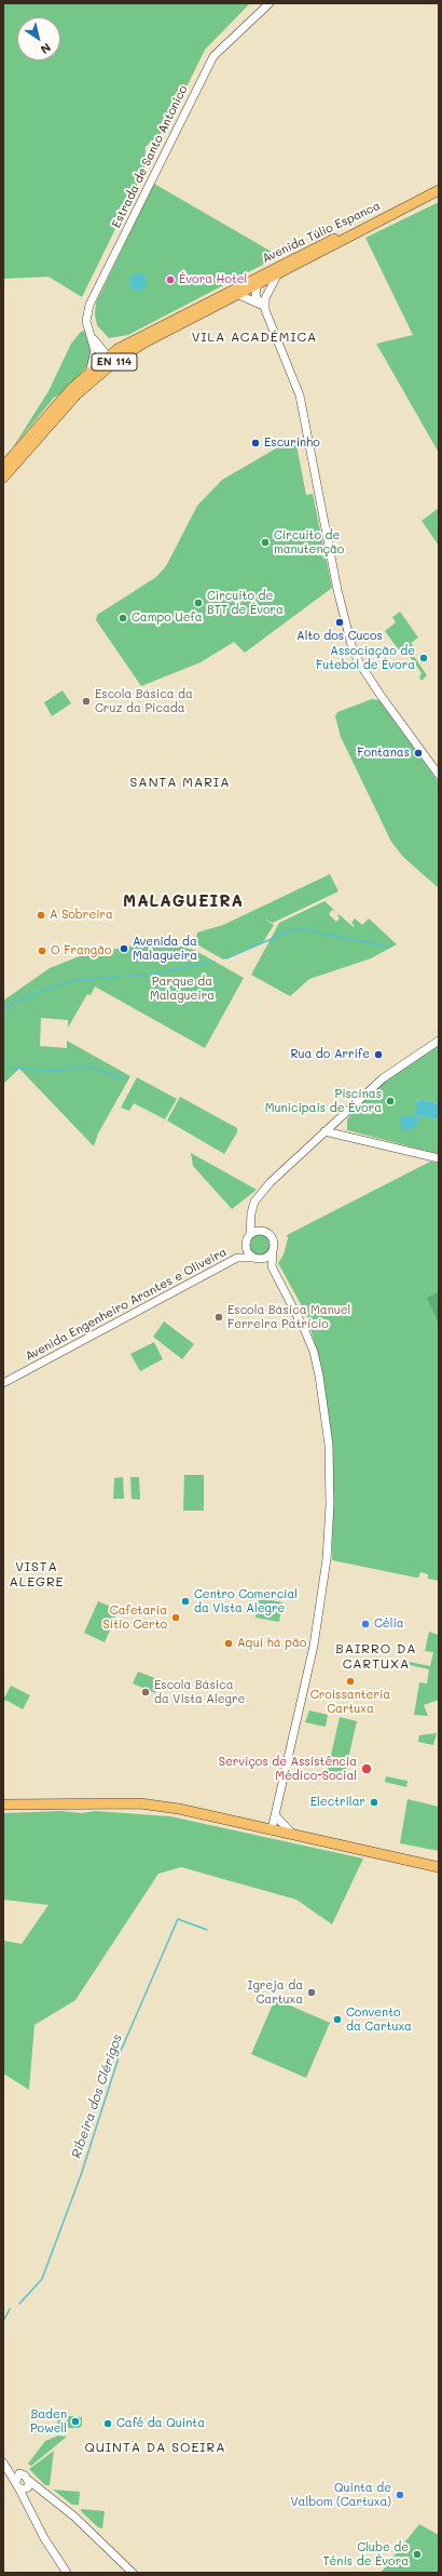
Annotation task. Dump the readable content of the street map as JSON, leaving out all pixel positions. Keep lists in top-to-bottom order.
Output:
{
  "streets": {
    "main road": ["Avenida Túlio Espanca", "EN 114"],
    "street": ["Estrada de Santo Antonico", "Avenida Engenheiro Arantes e Oliveira"]
  },
  "districts": [
    "VILA ACADÉMICA",
    "SANTA MARIA",
    "MALAGUEIRA",
    "VISTA ALEGRE",
    "BAIRRO DA CARTUXA",
    "QUINTA DA SOEIRA"
  ],
  "water": ["Ribeira dos Clérigos"],
  "parks": ["Parque da Malagueira"],
  "places": [
    "Évora Hotel",
    "Escurinho",
    "Circuito de manutenção",
    "Circuito de BTT de Évora",
    "Campo Uefa",
    "Alto dos Cucos",
    "Associação de Futebol de Évora",
    "Escola Básica da Cruz da Picada",
    "Fontanas",
    "A Sobreira",
    "Avenida da Malagueira",
    "O Frangão",
    "Rua do Arrife",
    "Piscinas Municipais de Évora",
    "Escola Básica Manuel Ferreira Patrício",
    "Centro Comercial da Vista Alegre",
    "Cafetaria Sítio Certo",
    "Célia",
    "Aqui há pão",
    "Croissanteria Cartuxa",
    "Escola Básica da Vista Alegre",
    "Serviços de Assistência Médico-Social",
    "Electrilar",
    "Igreja da Cartuxa",
    "Convento da Cartuxa",
    "Baden Powell",
    "Café da Quinta",
    "Quinta de Valbom (Cartuxa)",
    "Clube de Ténis de Évora"
  ],
  "north": "bottom right"
}
